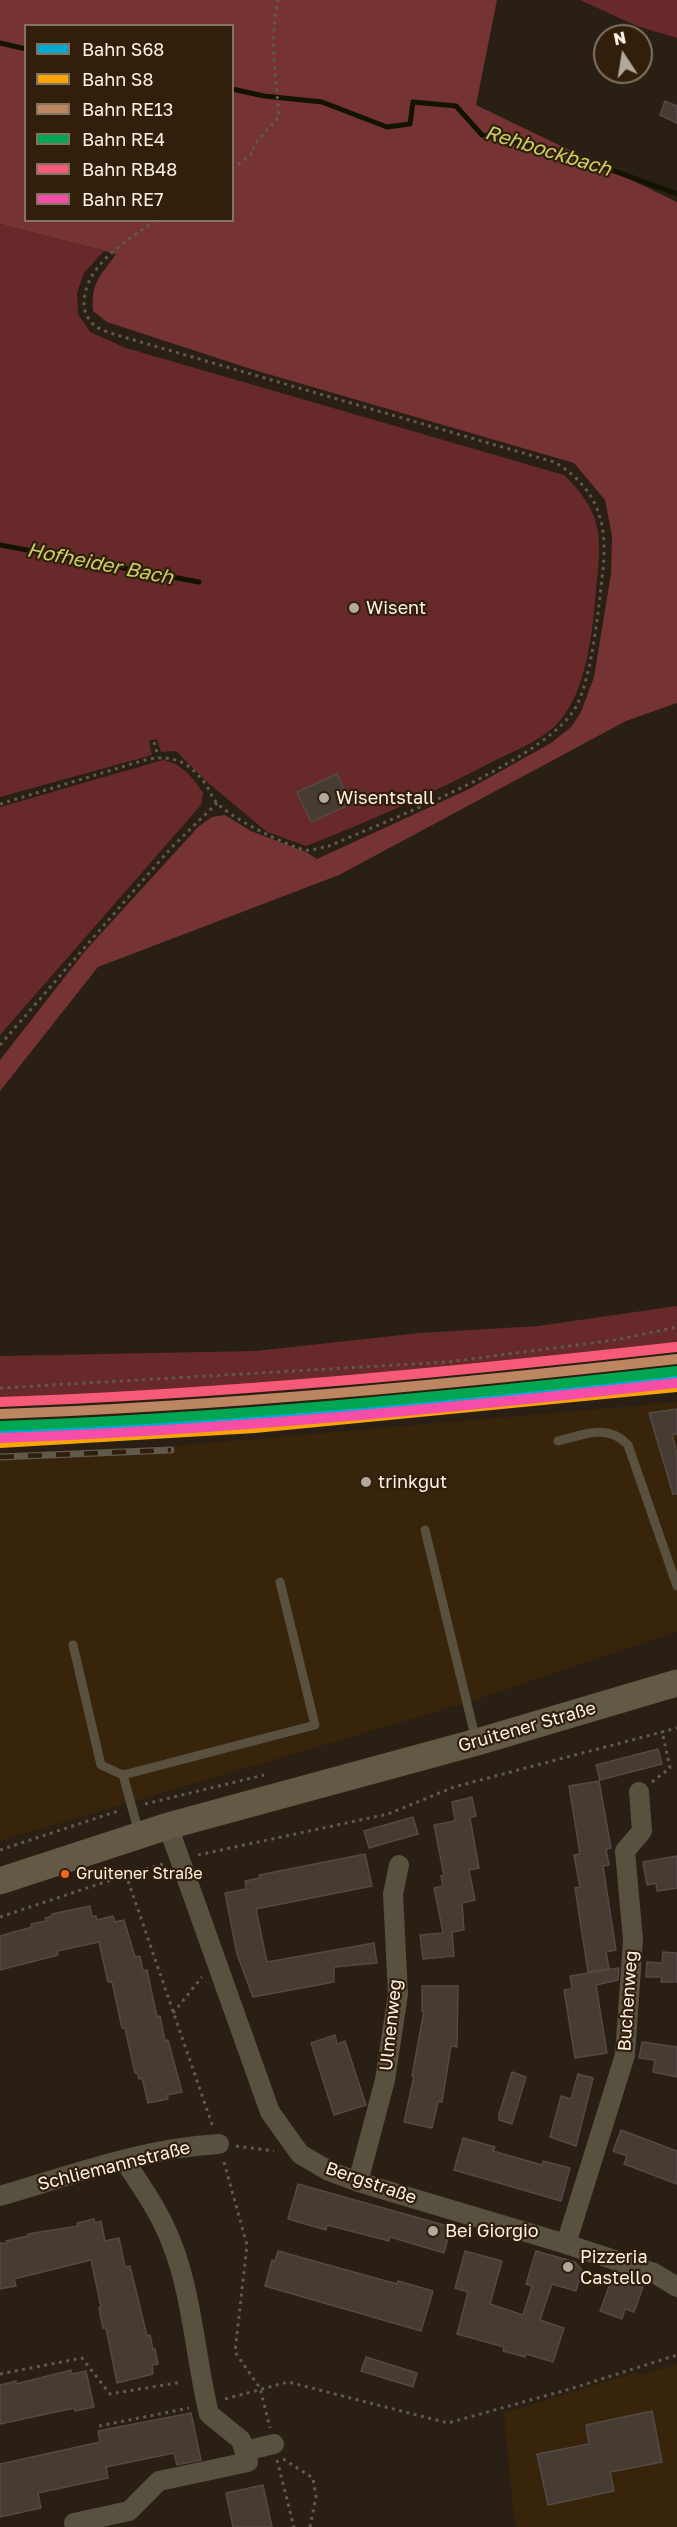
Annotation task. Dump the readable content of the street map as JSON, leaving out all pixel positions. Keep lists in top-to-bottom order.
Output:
{
  "streets": {
    "main road": ["Gruitener Straße"],
    "street": [
      "Buchenweg",
      "Ulmenweg",
      "Schliemannstraße",
      "Bergstraße"
    ]
  },
  "crossings": [
    ["Gruitener Straße", "Bergstraße"],
    ["Buchenweg", "Bergstraße"],
    ["Ulmenweg", "Bergstraße"]
  ],
  "water": ["Rehbockbach", "Hofheider Bach"],
  "places": [
    "Wisent",
    "Wisentstall",
    "trinkgut",
    "Gruitener Straße",
    "Bei Giorgio",
    "Pizzeria Castello"
  ],
  "lines": [
    "rail line RB48",
    "rail line RE13",
    "rail line RE4",
    "rail line S68",
    "rail line RE7",
    "rail line S8"
  ],
  "legend": [
    "Bahn S68",
    "Bahn S8",
    "Bahn RE13",
    "Bahn RE4",
    "Bahn RB48",
    "Bahn RE7"
  ],
  "north": "top"
}
